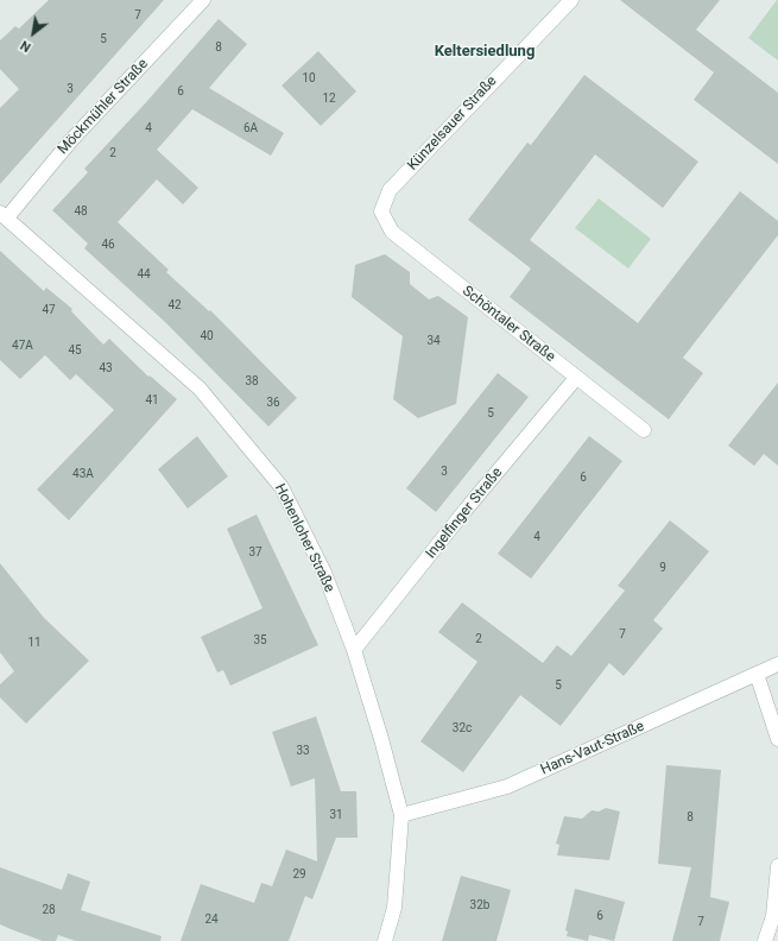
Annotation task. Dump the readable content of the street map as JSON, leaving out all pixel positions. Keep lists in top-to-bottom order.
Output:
{
  "streets": {
    "street": [
      "Möckmühler Straße",
      "Künzelsauer Straße",
      "Schöntaler Straße",
      "Ingelfinger Straße",
      "Hohenloher Straße",
      "Hans-Vaut-Straße"
    ]
  },
  "crossings": [
    ["Möckmühler Straße", "Hohenloher Straße"],
    ["Künzelsauer Straße", "Schöntaler Straße"],
    ["Schöntaler Straße", "Ingelfinger Straße"],
    ["Ingelfinger Straße", "Hohenloher Straße"],
    ["Hohenloher Straße", "Hans-Vaut-Straße"]
  ],
  "districts": ["Keltersiedlung"],
  "house_numbers": [
    "7",
    "5",
    "8",
    "10",
    "3",
    "6",
    "12",
    "4",
    "6A",
    "2",
    "48",
    "46",
    "44",
    "42",
    "47",
    "40",
    "34",
    "47A",
    "45",
    "43",
    "38",
    "41",
    "36",
    "5",
    "3",
    "43A",
    "6",
    "4",
    "37",
    "9",
    "7",
    "2",
    "35",
    "11",
    "5",
    "32c",
    "33",
    "31",
    "8",
    "29",
    "32b",
    "28",
    "6",
    "24",
    "7"
  ],
  "north": "bottom left"
}
